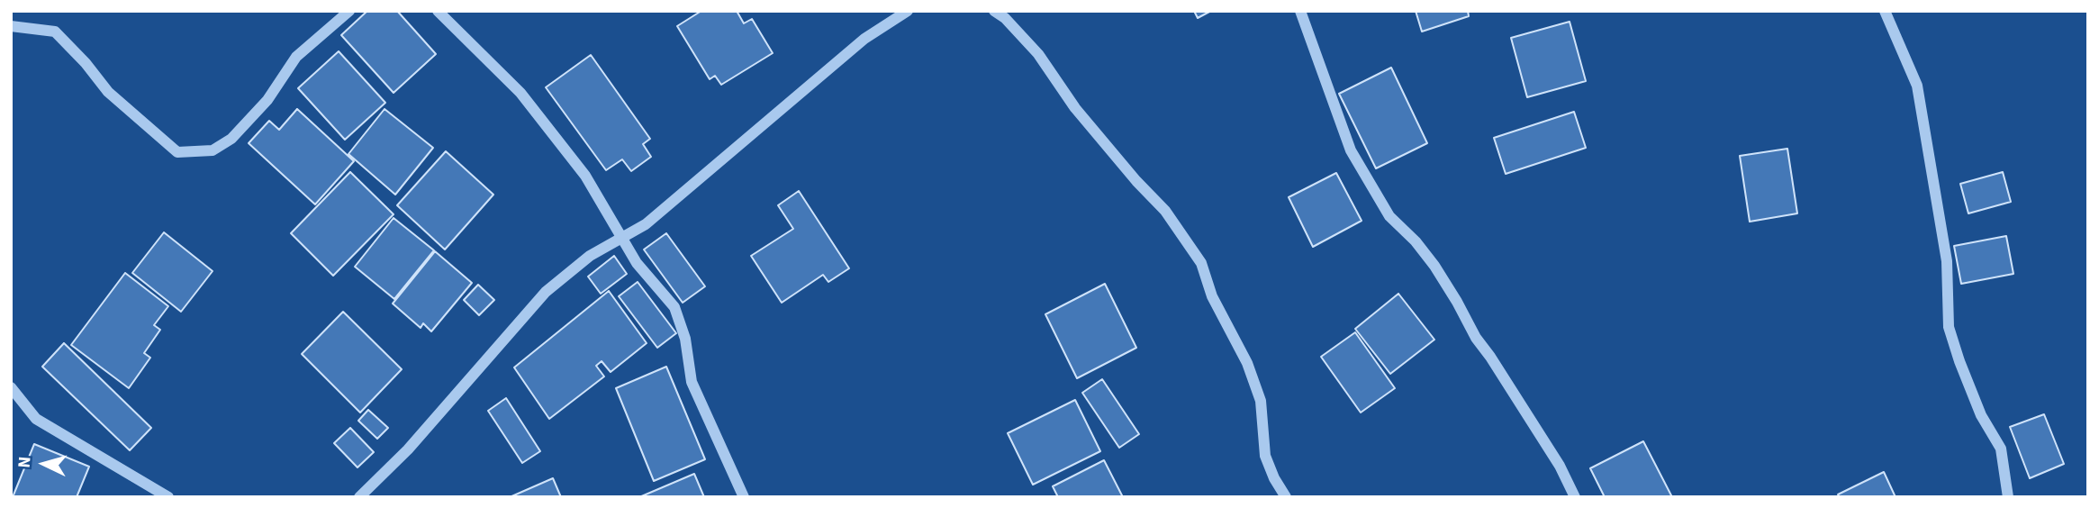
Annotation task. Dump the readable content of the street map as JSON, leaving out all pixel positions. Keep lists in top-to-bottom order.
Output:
{
  "north": "left"
}
